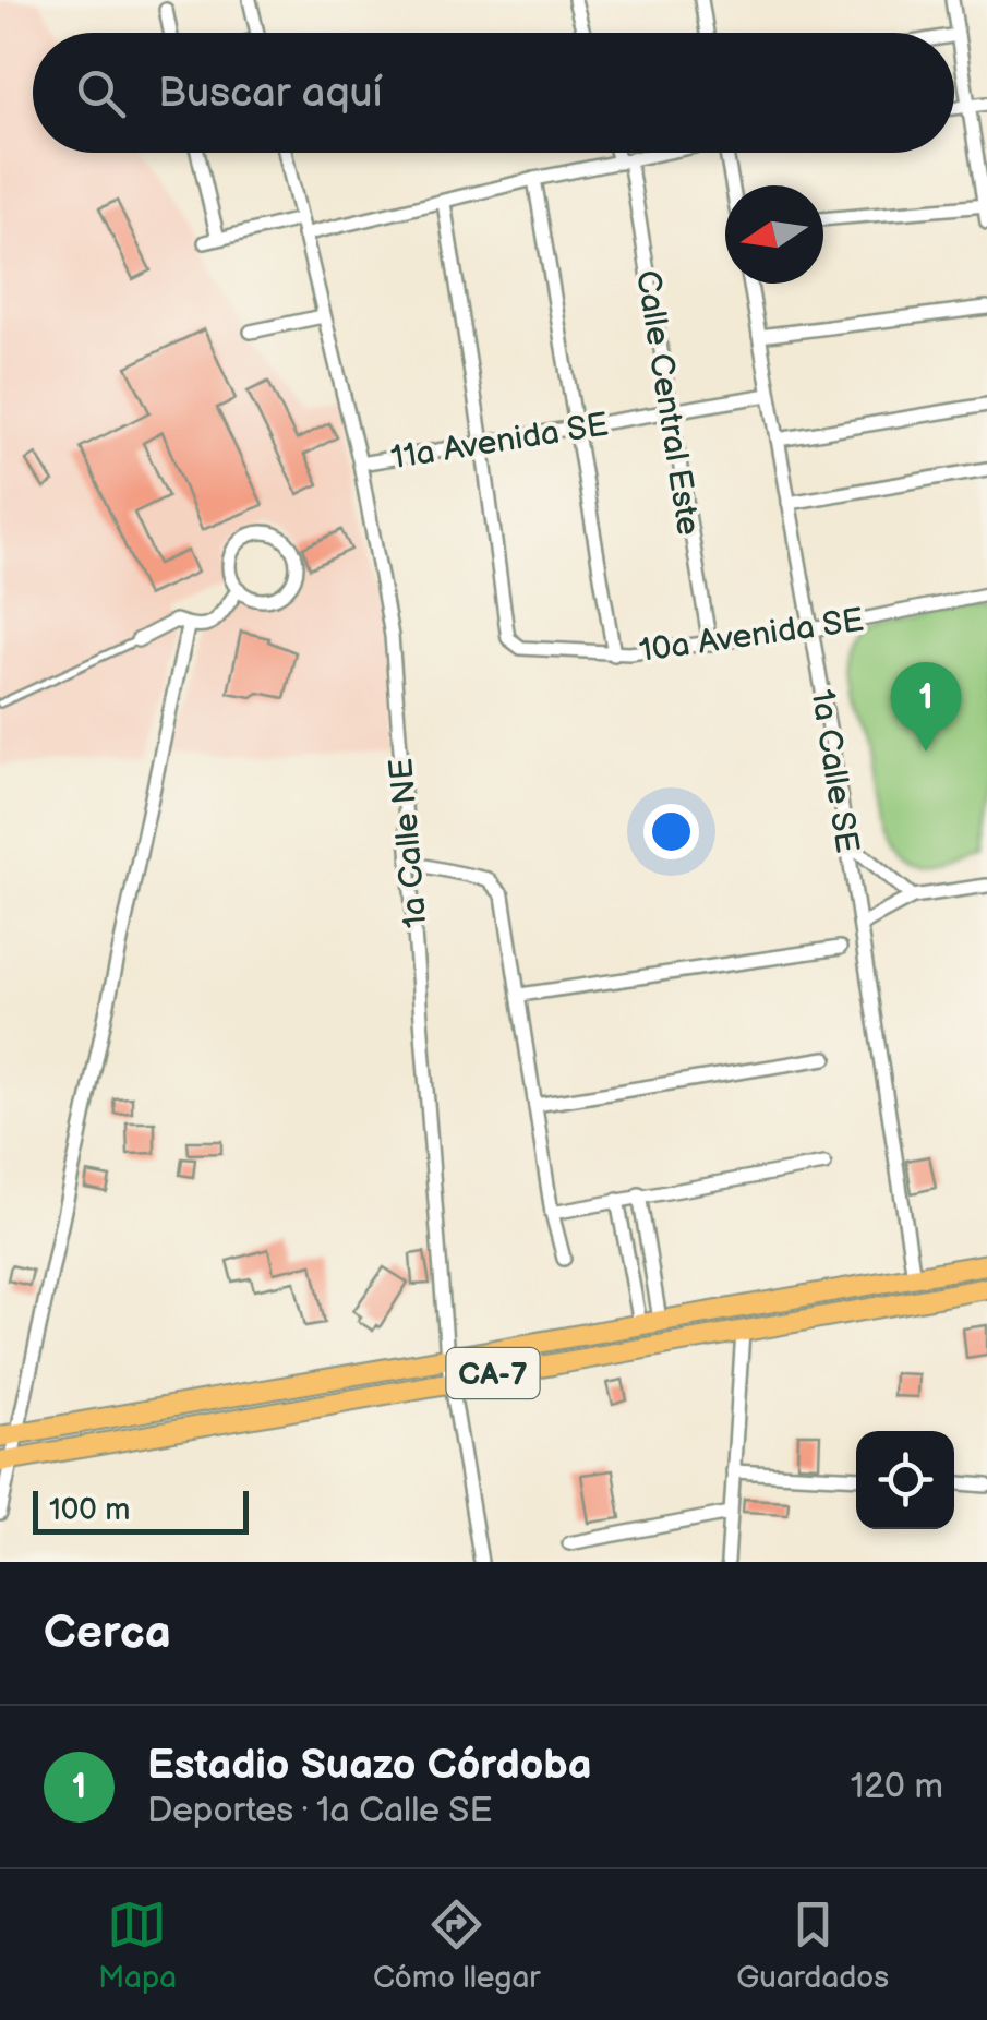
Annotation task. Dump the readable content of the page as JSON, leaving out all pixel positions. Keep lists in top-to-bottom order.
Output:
{
  "streets": {
    "main road": ["CA-7"],
    "street": [
      "Calle Central Este",
      "11a Avenida SE",
      "10a Avenida SE",
      "1a Calle SE",
      "1a Calle NE"
    ]
  },
  "crossings": [
    ["Calle Central Este", "11a Avenida SE"],
    ["Calle Central Este", "10a Avenida SE"],
    ["11a Avenida SE", "10a Avenida SE"],
    ["11a Avenida SE", "1a Calle SE"],
    ["11a Avenida SE", "1a Calle NE"],
    ["10a Avenida SE", "1a Calle SE"],
    ["1a Calle SE", "CA-7"],
    ["1a Calle NE", "CA-7"]
  ],
  "scale_bar": "100 m",
  "north": "left",
  "page": {
    "search": "Buscar aquí",
    "pins": "1",
    "scale": "100 m",
    "heading": "Cerca",
    "list": [
      {
        "mark": "1",
        "name": "Estadio Suazo Córdoba",
        "note": "Deportes · 1a Calle SE",
        "value": "120 m"
      }
    ],
    "nav": ["Mapa", "Cómo llegar", "Guardados"]
  }
}
